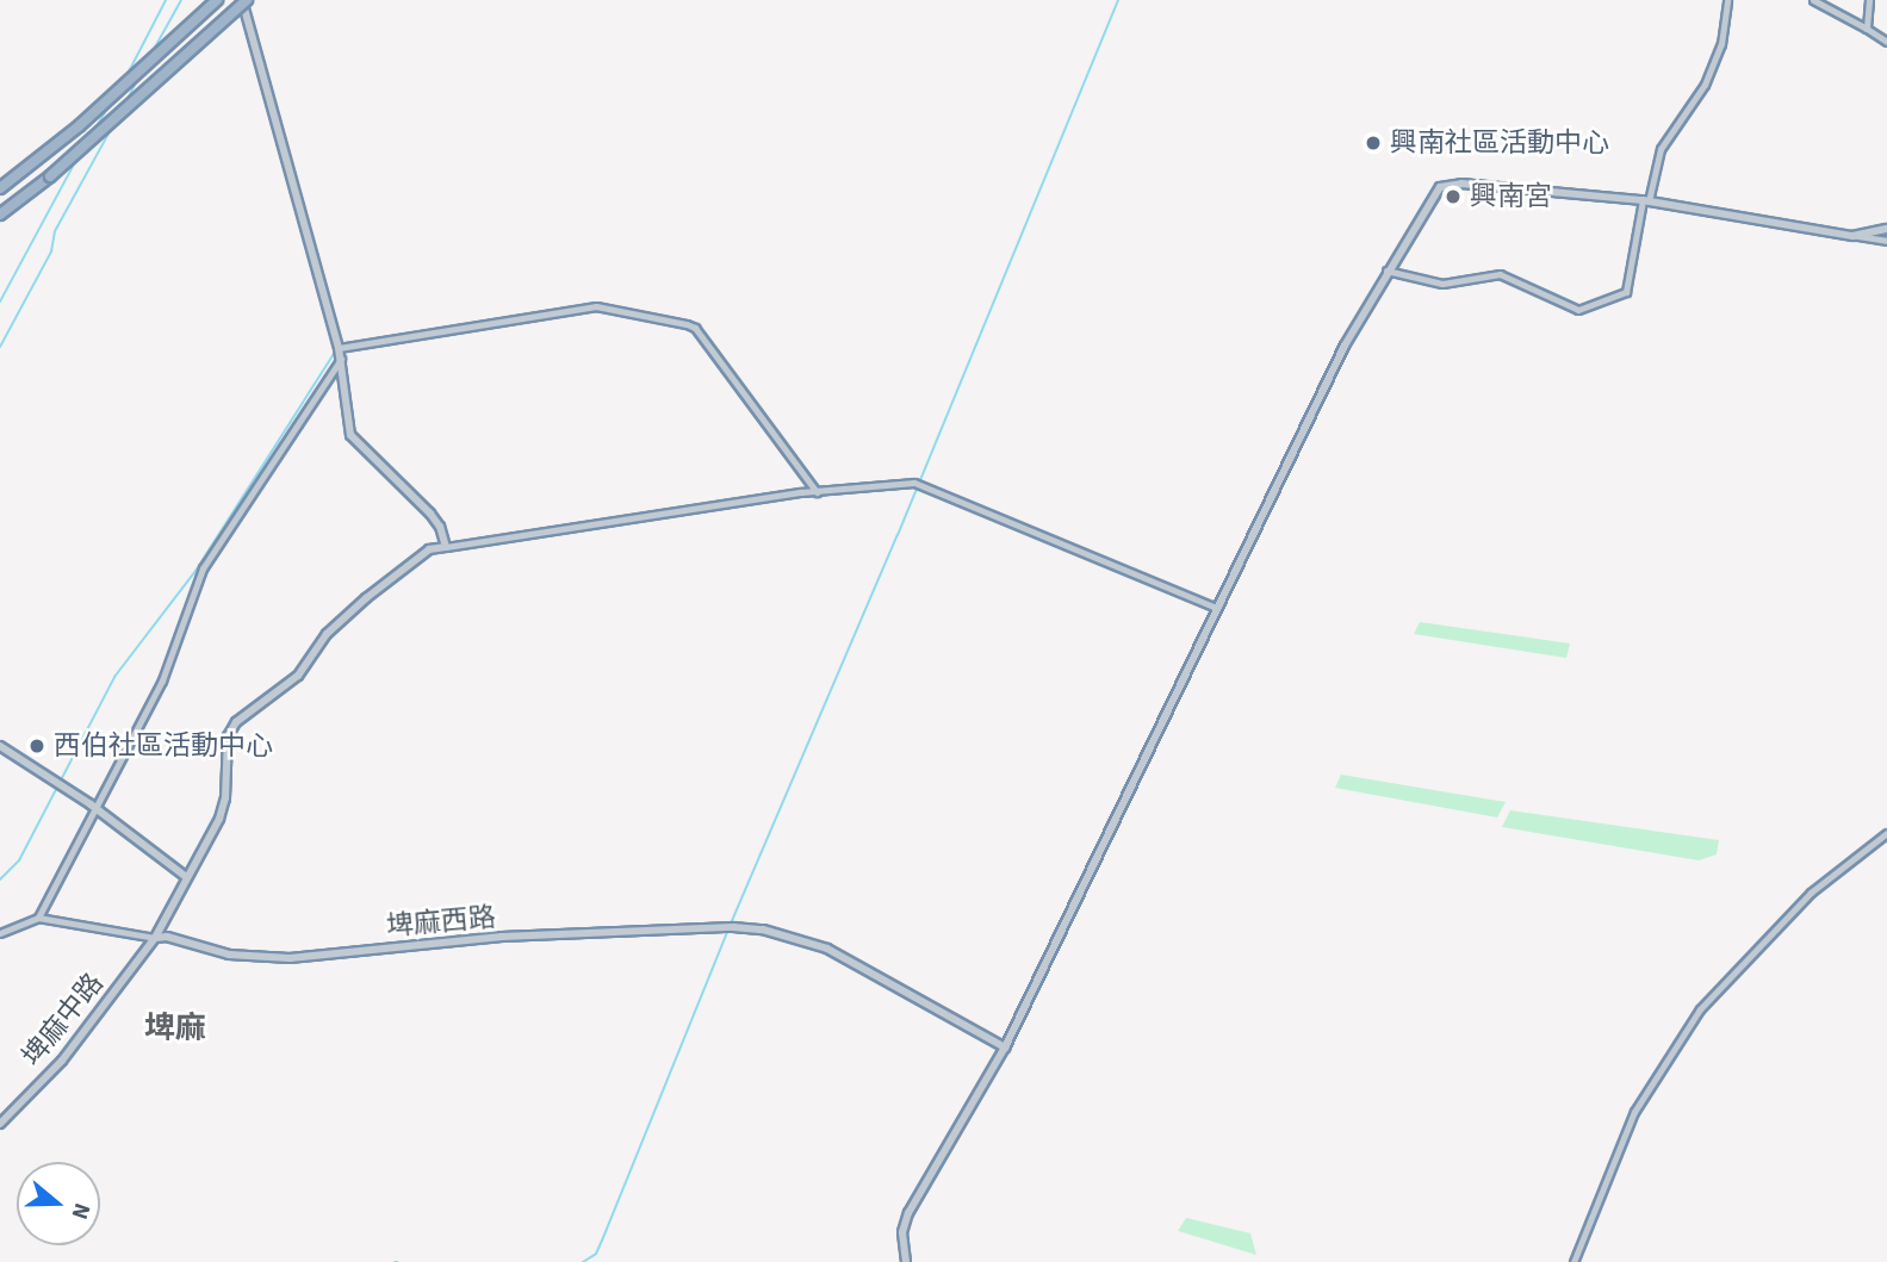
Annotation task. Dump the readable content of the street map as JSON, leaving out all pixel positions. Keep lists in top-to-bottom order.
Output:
{
  "streets": {
    "street": ["埤麻西路", "埤麻中路"]
  },
  "crossings": [
    ["埤麻西路", "埤麻中路"]
  ],
  "districts": ["埤麻"],
  "places": ["興南社區活動中心", "興南宮", "西伯社區活動中心"],
  "north": "right"
}
